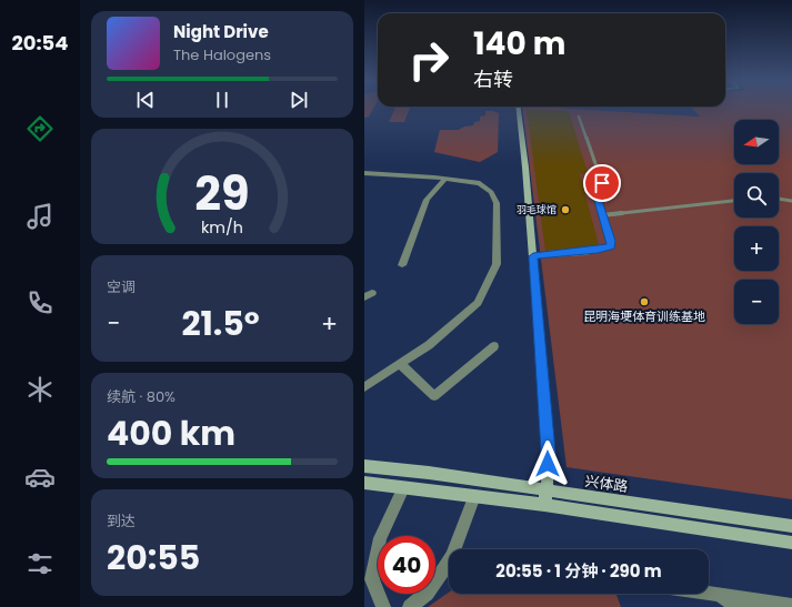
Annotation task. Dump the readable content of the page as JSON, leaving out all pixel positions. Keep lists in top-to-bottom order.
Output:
{
  "streets": {
    "street": ["兴体路"]
  },
  "places": ["羽毛球馆", "昆明海埂体育训练基地"],
  "north": "left",
  "page": {
    "tabs": "20:54",
    "turn": ["140 m", "右转"],
    "song": ["Night Drive", "The Halogens"],
    "map_buttons": ["+", "−"],
    "tile": [
      "空调",
      ["续航 · 80%", "400 km"],
      ["到达", "20:55"]
    ],
    "heat": ["−", "21.5°", "+"],
    "limit": "40",
    "trip": "20:55 · 1 分钟 · 290 m",
    "gauge": ["29", "km/h"]
  }
}
